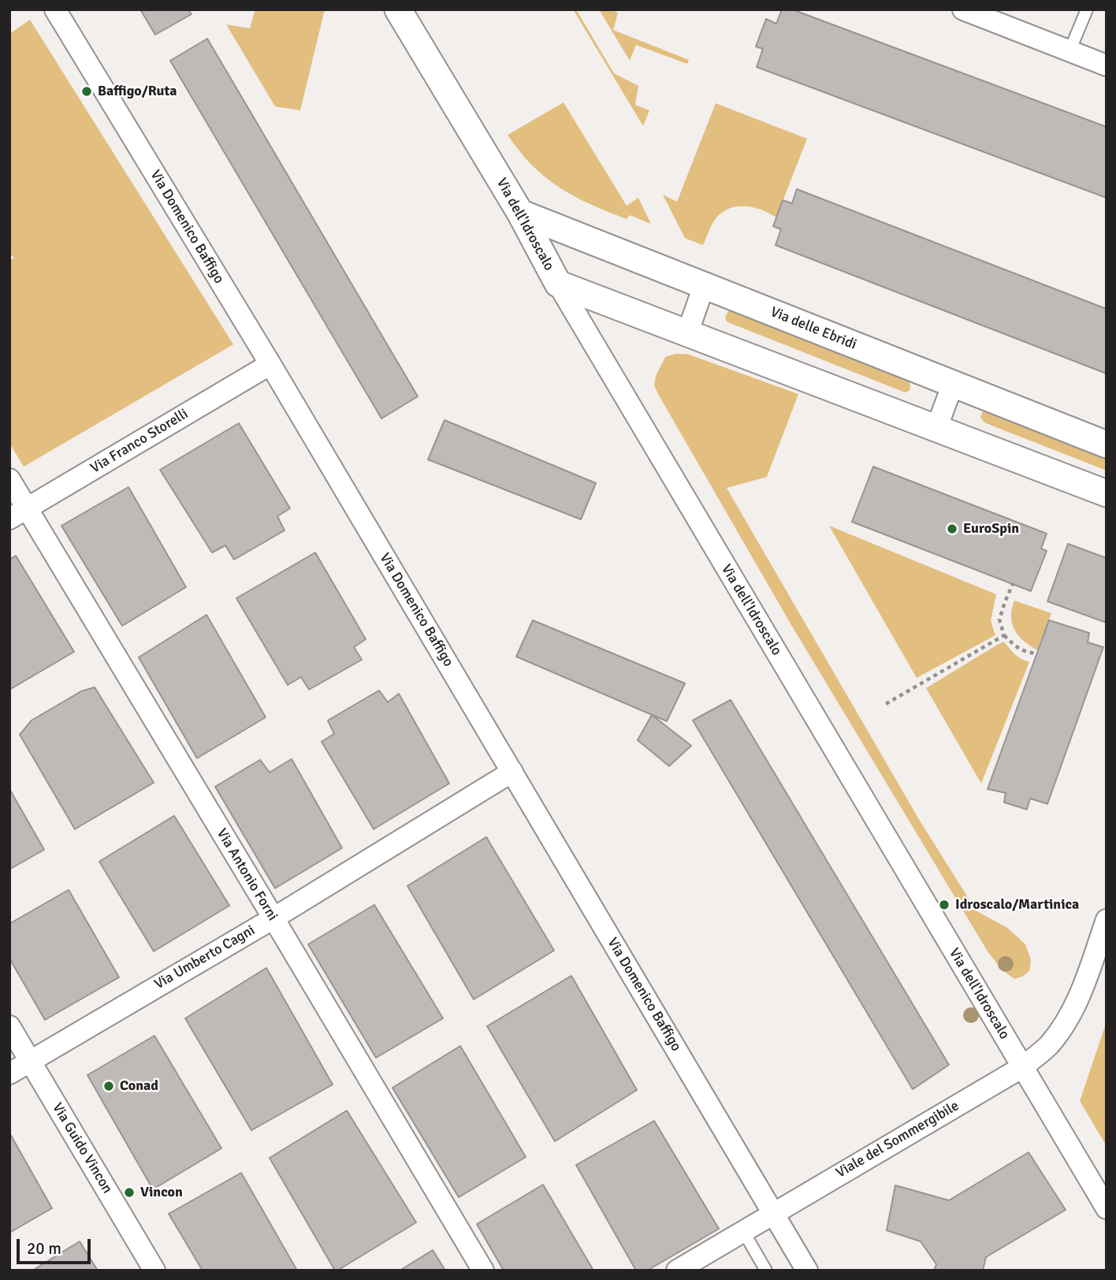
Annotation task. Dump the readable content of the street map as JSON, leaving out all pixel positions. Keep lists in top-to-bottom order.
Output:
{
  "streets": {
    "street": [
      "Via dell'Idroscalo",
      "Via Domenico Baffigo",
      "Via delle Ebridi",
      "Via Franco Storelli",
      "Via Antonio Forni",
      "Via Umberto Cagni",
      "Viale del Sommergibile",
      "Via Guido Vincon"
    ]
  },
  "crossings": [
    ["Via dell'Idroscalo", "Via delle Ebridi"],
    ["Via dell'Idroscalo", "Viale del Sommergibile"],
    ["Via Domenico Baffigo", "Via Franco Storelli"],
    ["Via Domenico Baffigo", "Via Umberto Cagni"],
    ["Via Domenico Baffigo", "Viale del Sommergibile"],
    ["Via Franco Storelli", "Via Antonio Forni"],
    ["Via Antonio Forni", "Via Umberto Cagni"],
    ["Via Umberto Cagni", "Via Guido Vincon"]
  ],
  "places": [
    "Baffigo/Ruta",
    "EuroSpin",
    "Idroscalo/Martinica",
    "Conad",
    "Vincon"
  ],
  "scale_bar": "20 m"
}
